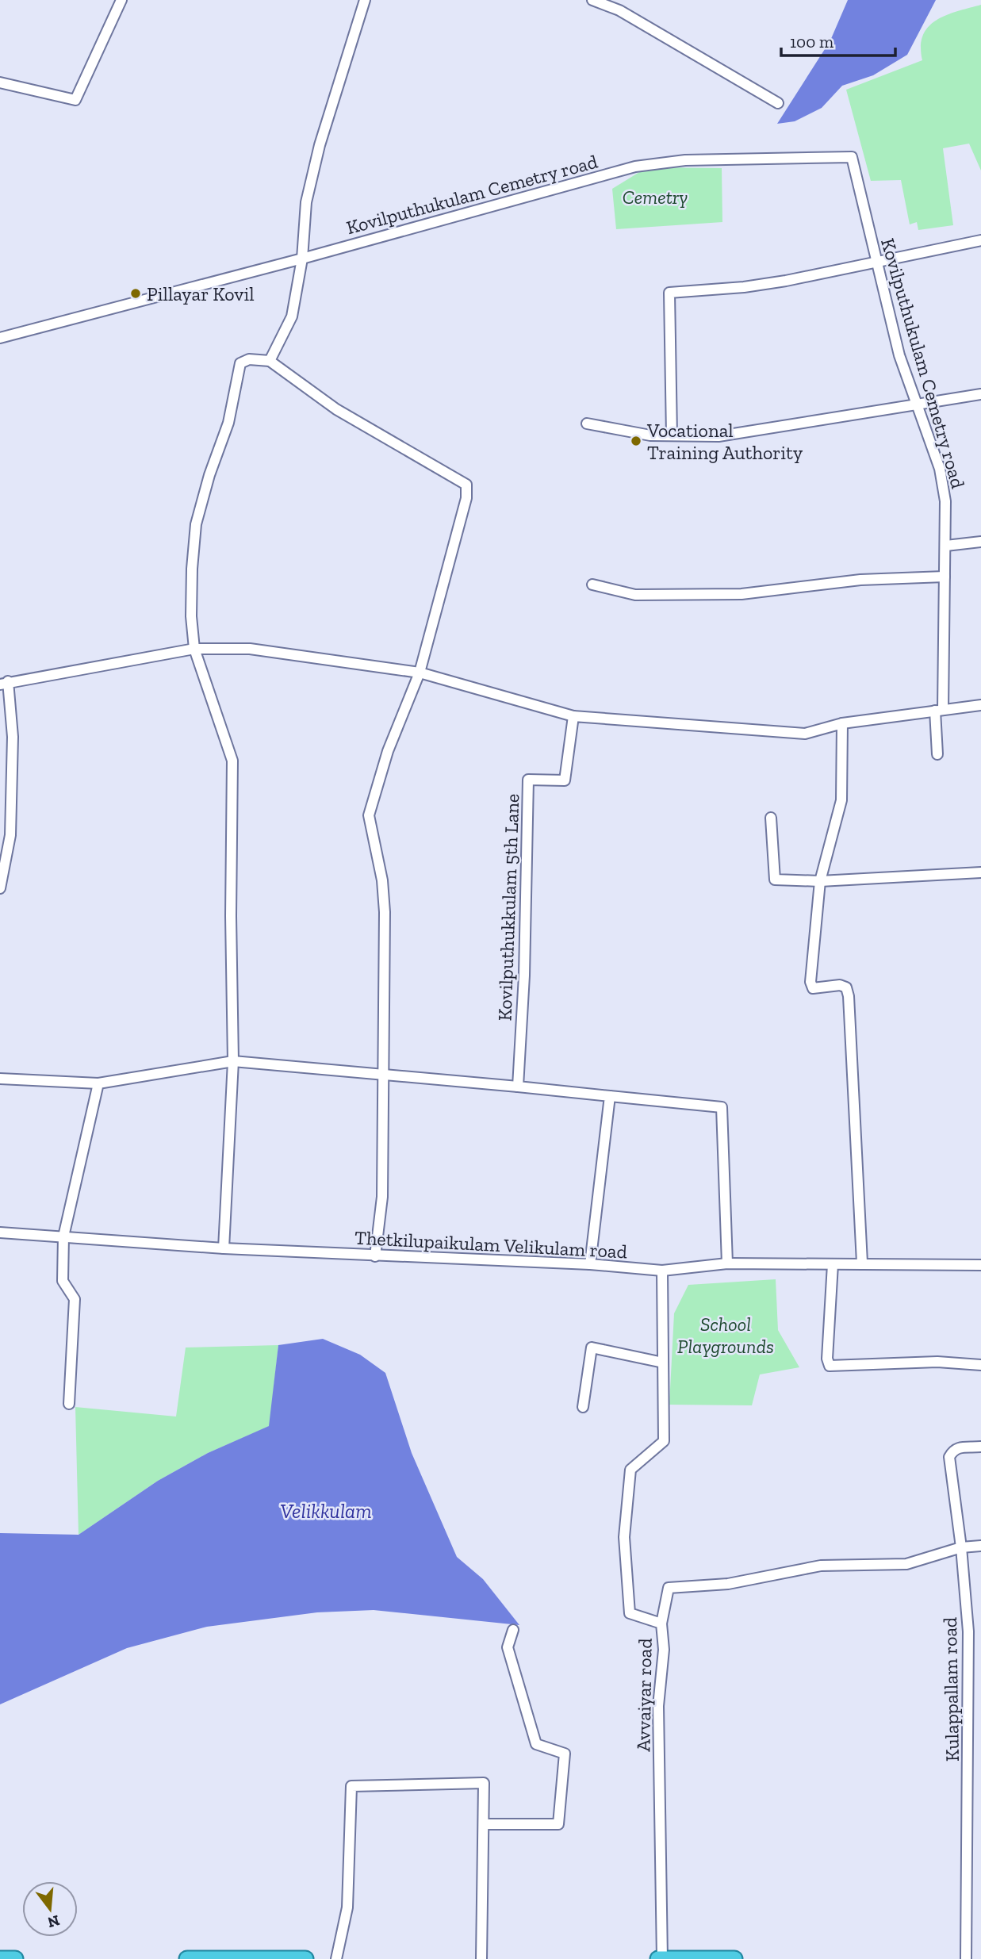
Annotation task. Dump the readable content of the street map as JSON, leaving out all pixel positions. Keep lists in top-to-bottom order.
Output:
{
  "streets": {
    "street": [
      "Kovilputhukulam Cemetry road",
      "Kovilputhukkulam 5th Lane",
      "Thetkilupaikulam Velikulam road",
      "Kulappallam road",
      "Avvaiyar road"
    ]
  },
  "crossings": [
    ["Thetkilupaikulam Velikulam road", "Avvaiyar road"]
  ],
  "water": ["Velikkulam"],
  "parks": ["Cemetry", "School Playgrounds"],
  "places": ["Pillayar Kovil", "Vocational Training Authority"],
  "scale_bar": "100 m",
  "north": "bottom"
}
